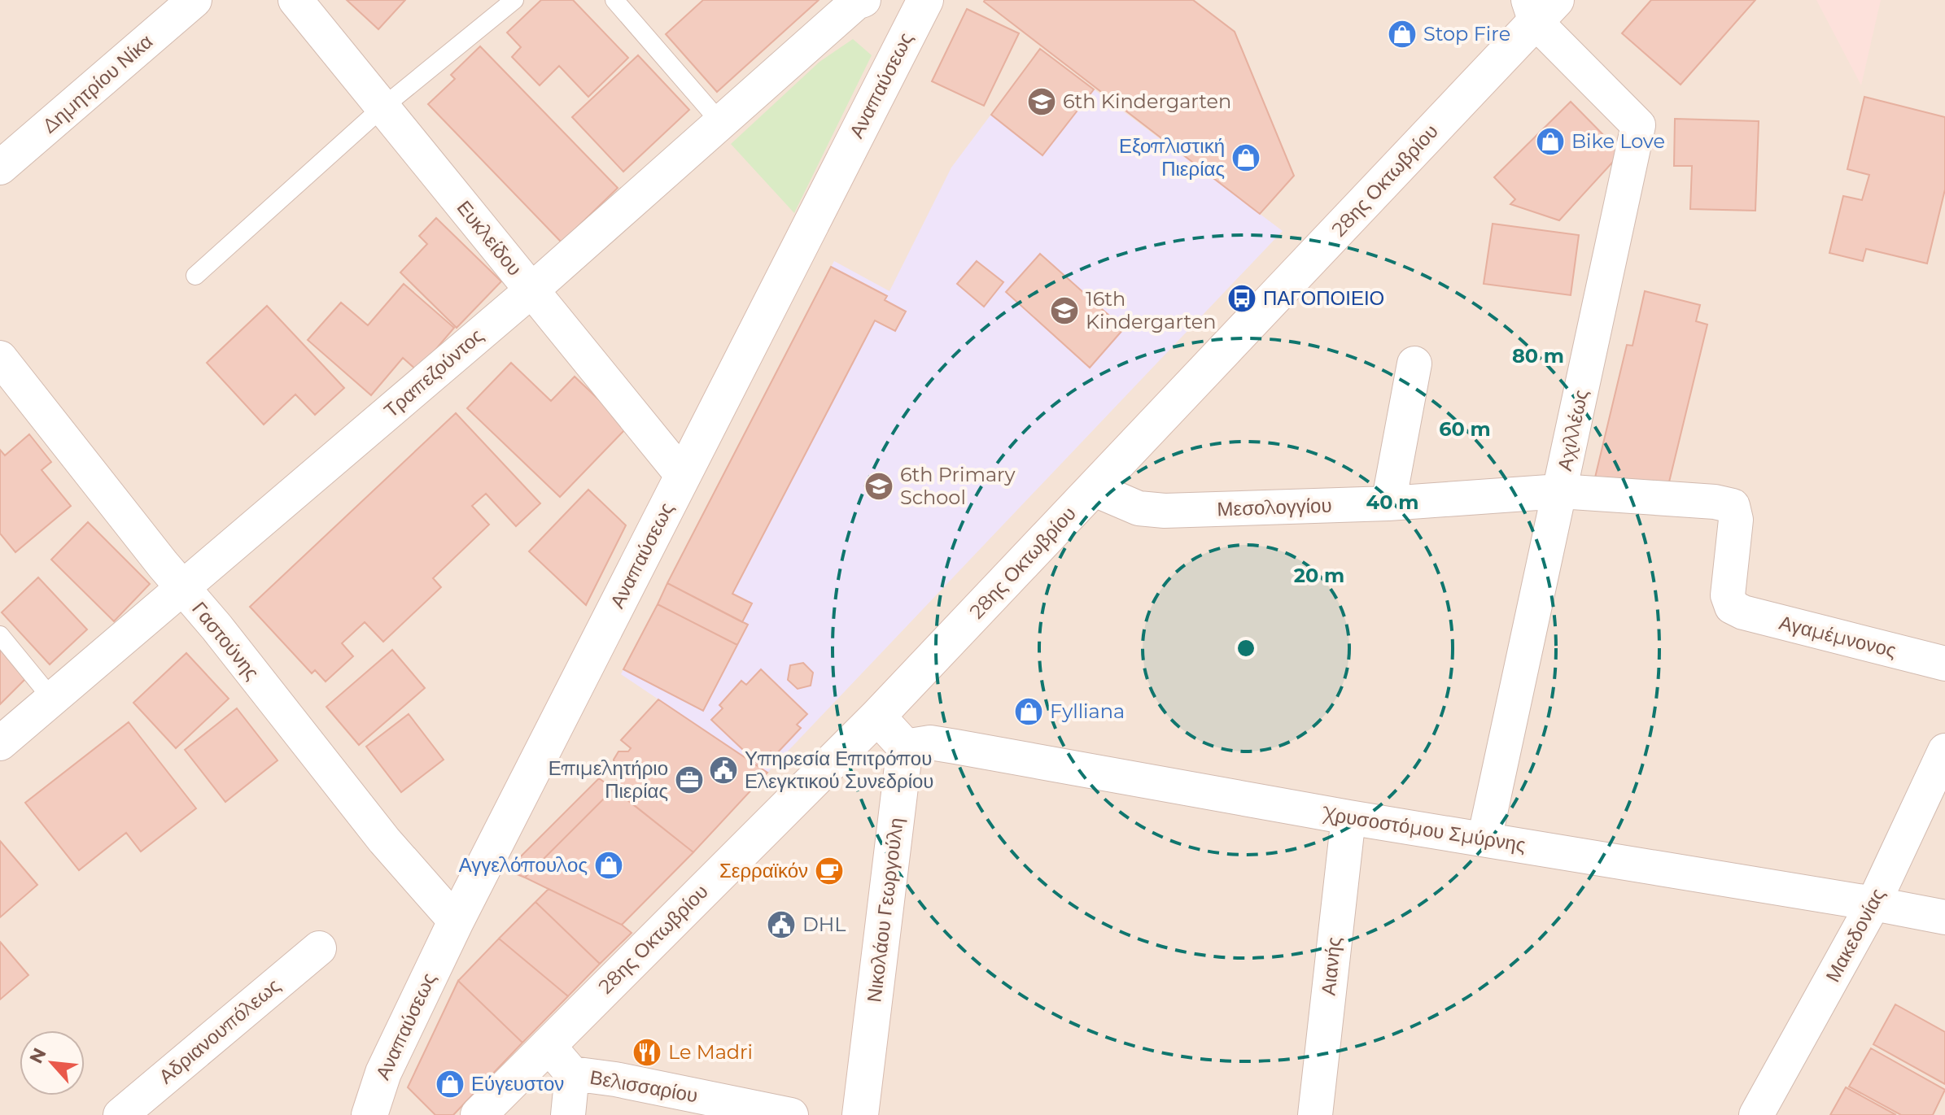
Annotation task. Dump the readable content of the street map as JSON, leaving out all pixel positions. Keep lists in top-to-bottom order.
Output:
{
  "streets": {
    "main road": ["Αναπαύσεως", "28ης Οκτωβρίου", "Νικολάου Γεωργούλη"],
    "street": [
      "Δημητρίου Νίκα",
      "Ευκλείδου",
      "Τραπεζούντος",
      "Αχιλλέως",
      "Μεσολογγίου",
      "Αγαμέμνονος",
      "Γαστούνης",
      "Χρυσοστόμου Σμύρνης",
      "Μακεδονίας",
      "Αιανής",
      "Αδριανουπόλεως",
      "Βελισσαρίου"
    ]
  },
  "crossings": [
    ["Αναπαύσεως", "Ευκλείδου"],
    ["Αναπαύσεως", "Γαστούνης"],
    ["28ης Οκτωβρίου", "Αχιλλέως"],
    ["28ης Οκτωβρίου", "Μεσολογγίου"],
    ["28ης Οκτωβρίου", "Βελισσαρίου"],
    ["Ευκλείδου", "Τραπεζούντος"],
    ["Τραπεζούντος", "Γαστούνης"],
    ["Αχιλλέως", "Μεσολογγίου"],
    ["Αχιλλέως", "Χρυσοστόμου Σμύρνης"],
    ["Μεσολογγίου", "Αγαμέμνονος"],
    ["Χρυσοστόμου Σμύρνης", "Νικολάου Γεωργούλη"],
    ["Χρυσοστόμου Σμύρνης", "Μακεδονίας"],
    ["Χρυσοστόμου Σμύρνης", "Αιανής"]
  ],
  "places": {
    "shop": [
      "Stop Fire",
      "Bike Love",
      "Εξοπλιστική Πιερίας",
      "Fylliana",
      "Αγγελόπουλος",
      "Εύγευστον"
    ],
    "school or university": ["6th Kindergarten", "16th Kindergarten", "6th Primary School"],
    "bus stop": ["ΠΑΓΟΠΟΙΕΙΟ"],
    "public building": ["Υπηρεσία Επιτρόπου Ελεγκτικού Συνεδρίου", "DHL"],
    "office": ["Επιμελητήριο Πιερίας"],
    "cafe": ["Σερραϊκόν"],
    "restaurant": ["Le Madri"]
  },
  "north": "top left",
  "rings": [
    "80 m",
    "60 m",
    "40 m",
    "20 m"
  ]
}
